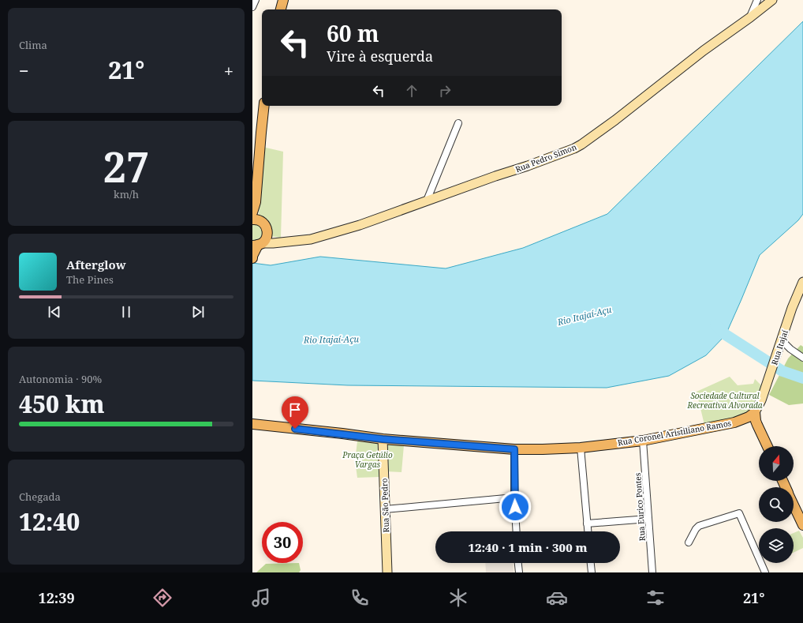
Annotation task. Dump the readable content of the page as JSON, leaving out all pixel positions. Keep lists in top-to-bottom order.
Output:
{
  "streets": {
    "main road": ["Rua Coronel Aristiliano Ramos"],
    "street": [
      "Rua Pedro Simon",
      "Rua Itajaí",
      "Rua São Pedro",
      "Rua Eurico Pontes"
    ]
  },
  "crossings": [
    ["Rua Itajaí", "Rua Coronel Aristiliano Ramos"],
    ["Rua Coronel Aristiliano Ramos", "Rua São Pedro"],
    ["Rua Coronel Aristiliano Ramos", "Rua Eurico Pontes"]
  ],
  "water": ["Rio Itajaí-Açu"],
  "parks": ["Sociedade Cultural Recreativa Alvorada", "Praça Getúlio Vargas"],
  "north": "top",
  "page": {
    "tile": [
      "Clima",
      ["27", "km/h"],
      ["Autonomia · 90%", "450 km"],
      ["Chegada", "12:40"]
    ],
    "turn": ["60 m", "Vire à esquerda"],
    "heat": ["−", "21°", "+"],
    "song": ["Afterglow", "The Pines"],
    "limit": "30",
    "trip": "12:40 · 1 min · 300 m",
    "tabs": ["12:39", "21°"]
  }
}
